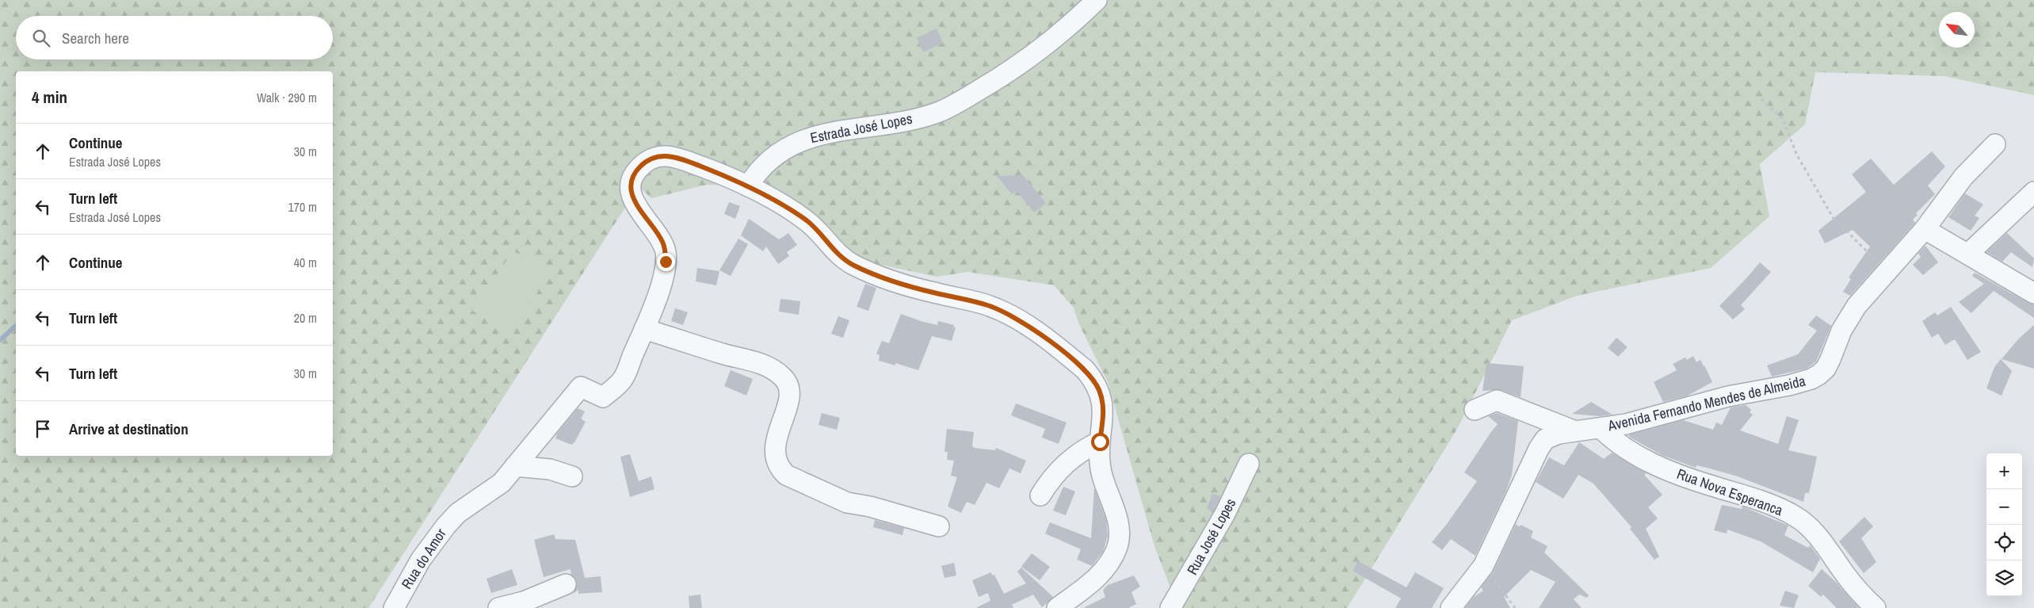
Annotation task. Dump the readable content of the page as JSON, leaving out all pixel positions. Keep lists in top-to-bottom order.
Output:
{
  "streets": {
    "street": [
      "Estrada José Lopes",
      "Avenida Fernando Mendes de Almeida",
      "Rua Nova Esperanca",
      "Rua José Lopes",
      "Rua do Amor"
    ]
  },
  "crossings": [
    ["Avenida Fernando Mendes de Almeida", "Rua Nova Esperanca"]
  ],
  "north": "top left",
  "page": {
    "search": "Search here",
    "heading": ["4 min", "Walk · 290 m"],
    "list": [
      ["Continue", "Estrada José Lopes", "30 m"],
      ["Turn left", "Estrada José Lopes", "170 m"],
      ["Continue", "40 m"],
      ["Turn left", "20 m"],
      ["Turn left", "30 m"],
      "Arrive at destination"
    ],
    "map_buttons": ["+", "−"]
  }
}
